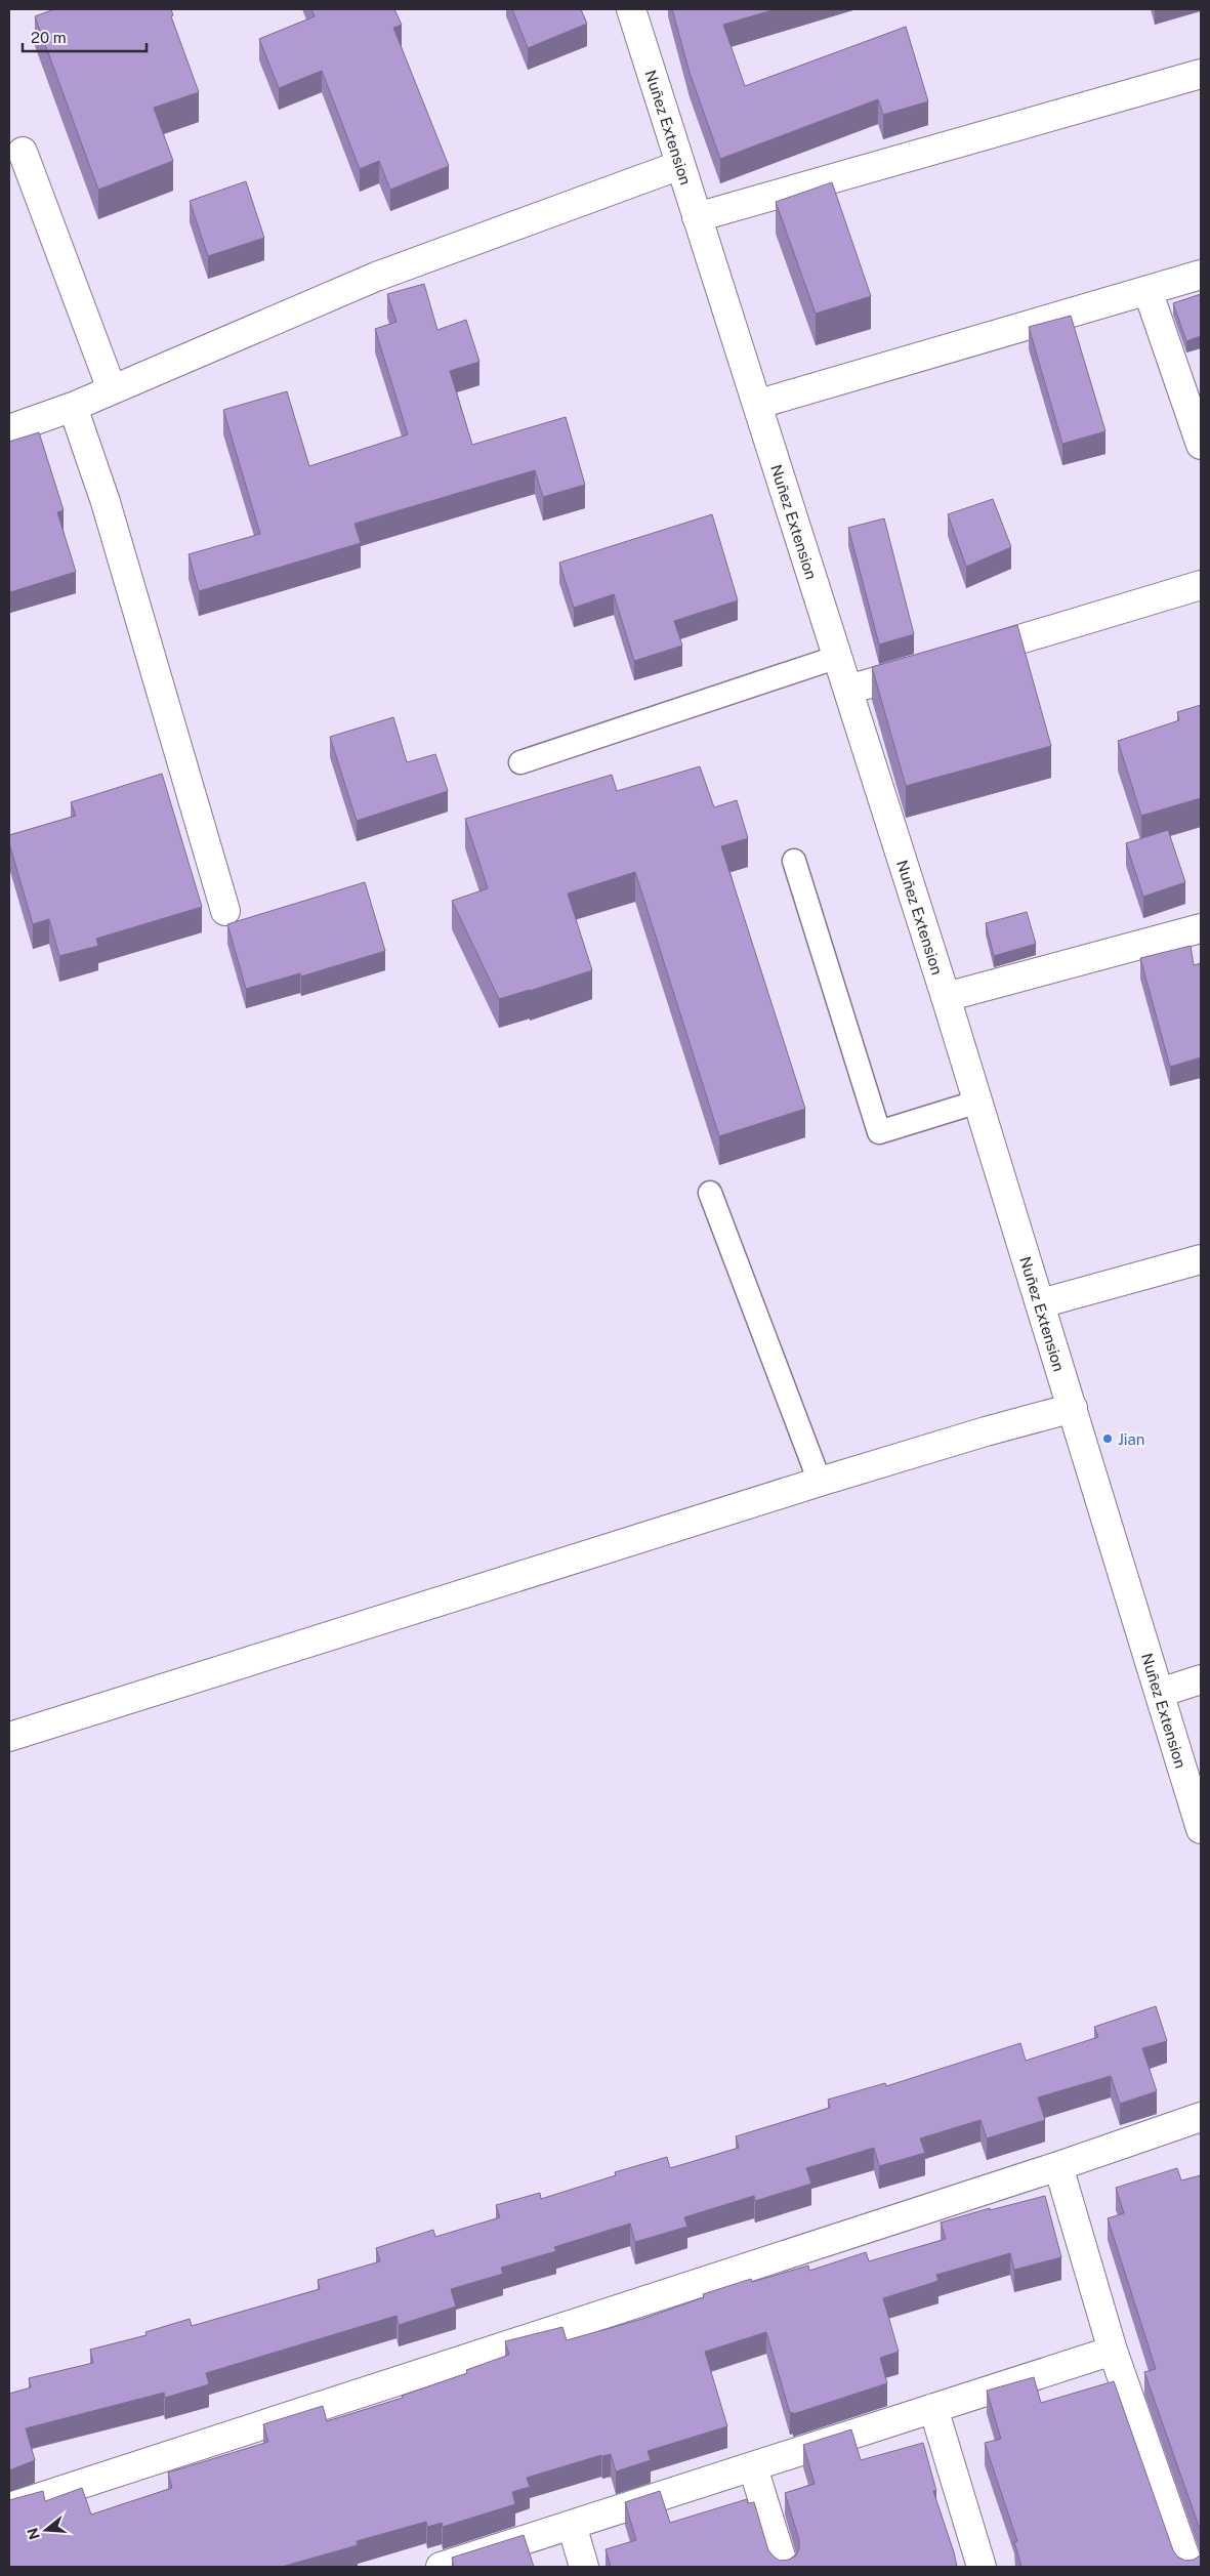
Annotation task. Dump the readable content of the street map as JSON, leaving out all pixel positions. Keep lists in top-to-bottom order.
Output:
{
  "streets": {
    "street": ["Nuñez Extension"]
  },
  "places": ["Jian"],
  "scale_bar": "20 m",
  "north": "left"
}
